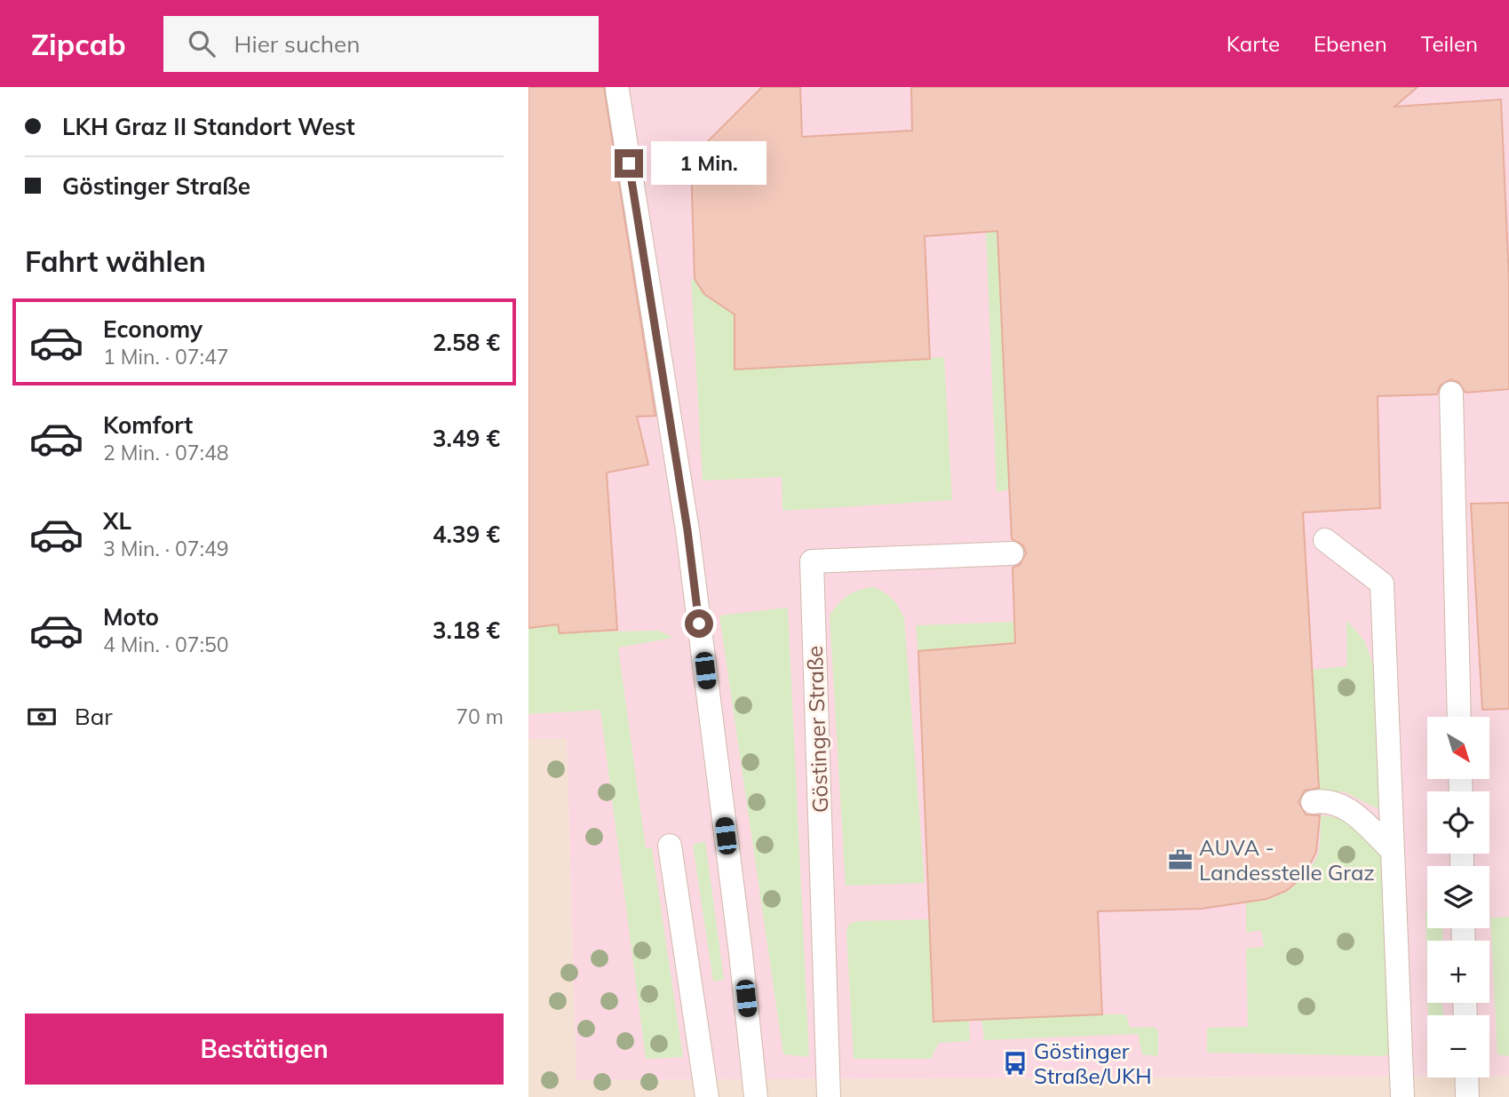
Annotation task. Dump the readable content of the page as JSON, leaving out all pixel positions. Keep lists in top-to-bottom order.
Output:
{
  "streets": {
    "lane": ["Göstinger Straße"]
  },
  "places": {
    "office": ["AUVA - Landesstelle Graz"],
    "bus stop": ["Göstinger Straße/UKH"]
  },
  "north": "bottom right",
  "page": {
    "header": "Zipcab",
    "search": "Hier suchen",
    "nav": ["Karte", "Ebenen", "Teilen"],
    "banner": ["LKH Graz II Standort West", "Göstinger Straße"],
    "bubble": "1 Min.",
    "heading": "Fahrt wählen",
    "list": [
      {
        "name": "Economy",
        "note": "1 Min. · 07:47",
        "value": "2.58 €"
      },
      {
        "name": "Komfort",
        "note": "2 Min. · 07:48",
        "value": "3.49 €"
      },
      {
        "name": "XL",
        "note": "3 Min. · 07:49",
        "value": "4.39 €"
      },
      {
        "name": "Moto",
        "note": "4 Min. · 07:50",
        "value": "3.18 €"
      }
    ],
    "pay": ["Bar", "70 m"],
    "map_buttons": ["+", "−"],
    "buttons": "Bestätigen"
  }
}
